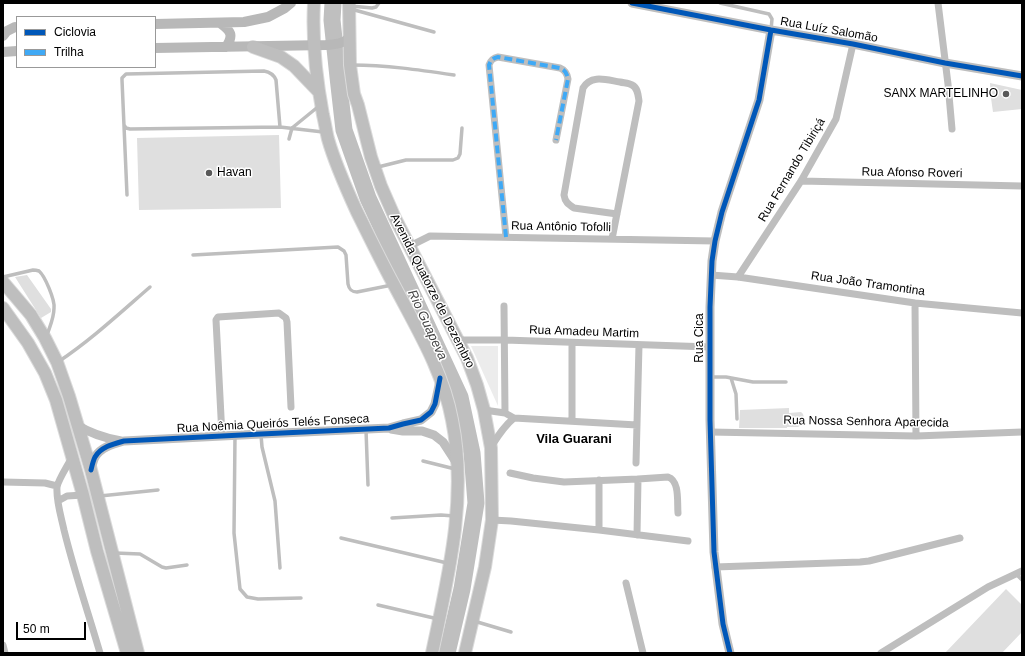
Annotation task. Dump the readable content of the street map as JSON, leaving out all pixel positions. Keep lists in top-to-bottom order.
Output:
{
  "streets": {
    "main road": ["Avenida Quatorze de Dezembro"],
    "street": [
      "Rua Luíz Salomão",
      "Rua Fernando Tibiriçá",
      "Rua Afonso Roveri",
      "Rua Antônio Tofolli",
      "Rua João Tramontina",
      "Rua Amadeu Martim",
      "Rua Cica",
      "Rua Nossa Senhora Aparecida",
      "Rua Noêmia Queirós Telés Fonseca"
    ]
  },
  "crossings": [
    ["Rua Luíz Salomão", "Rua Fernando Tibiriçá"],
    ["Rua Luíz Salomão", "Rua Cica"],
    ["Rua Fernando Tibiriçá", "Rua Afonso Roveri"],
    ["Rua Fernando Tibiriçá", "Rua João Tramontina"],
    ["Rua Antônio Tofolli", "Avenida Quatorze de Dezembro"],
    ["Rua Antônio Tofolli", "Rua Cica"],
    ["Rua João Tramontina", "Rua Cica"],
    ["Avenida Quatorze de Dezembro", "Rua Amadeu Martim"],
    ["Rua Amadeu Martim", "Rua Cica"],
    ["Rua Cica", "Rua Nossa Senhora Aparecida"]
  ],
  "districts": ["Vila Guarani"],
  "water": ["Rio Guapeva"],
  "places": ["SANX MARTELINHO", "Havan"],
  "legend": ["Ciclovia", "Trilha"],
  "scale_bar": "50 m"
}
